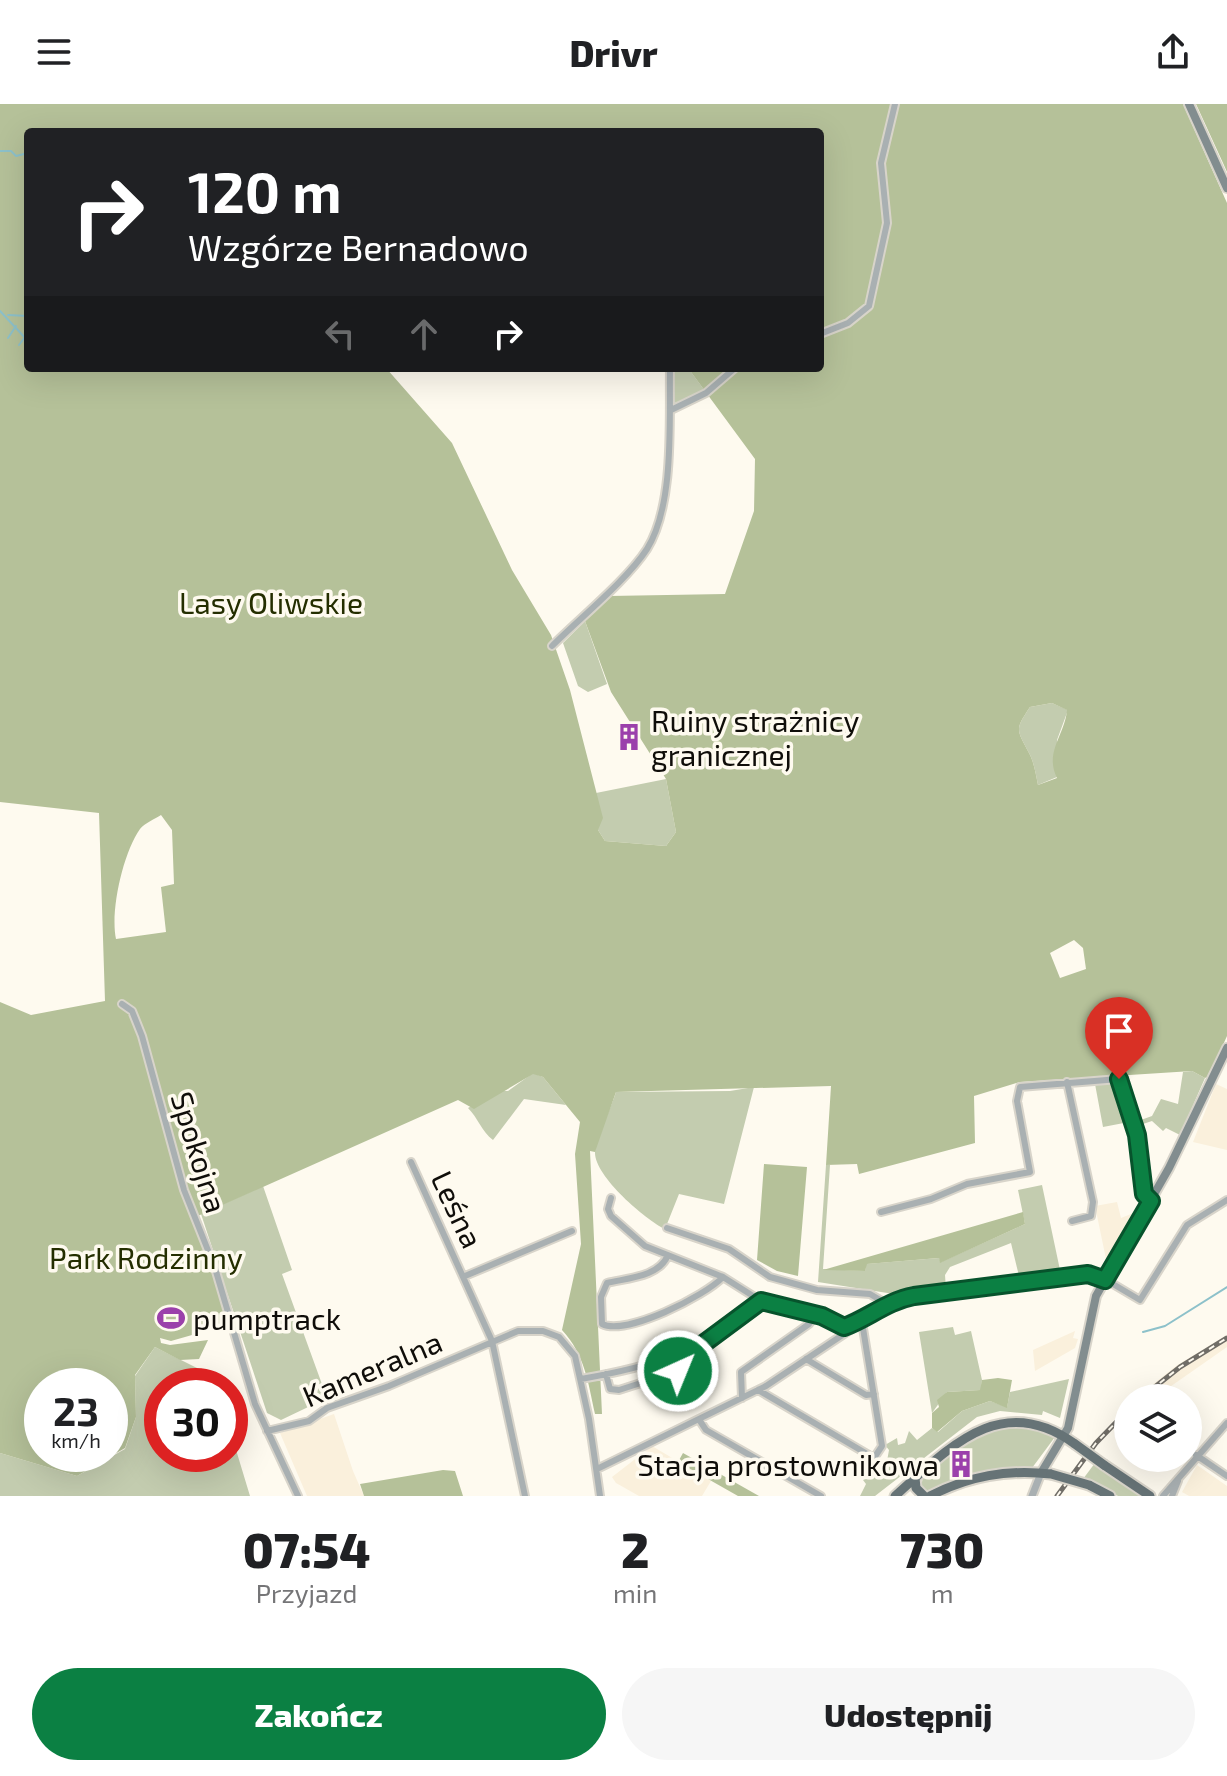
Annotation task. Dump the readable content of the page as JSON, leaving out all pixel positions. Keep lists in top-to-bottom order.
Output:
{
  "streets": {
    "street": ["Spokojna", "Leśna", "Kameralna"]
  },
  "crossings": [
    ["Spokojna", "Kameralna"],
    ["Leśna", "Kameralna"]
  ],
  "parks": ["Lasy Oliwskie", "Park Rodzinny"],
  "places": {
    "building": ["Ruiny strażnicy granicznej", "Stacja prostownikowa"],
    "sports": ["pumptrack"]
  },
  "page": {
    "header": "Drivr",
    "turn": ["120 m", "Wzgórze Bernadowo"],
    "speed": "23 km/h",
    "limit": "30",
    "eta": [
      "07:54",
      "Przyjazd",
      "2",
      "min",
      "730",
      "m"
    ],
    "buttons": ["Zakończ", "Udostępnij"]
  }
}
